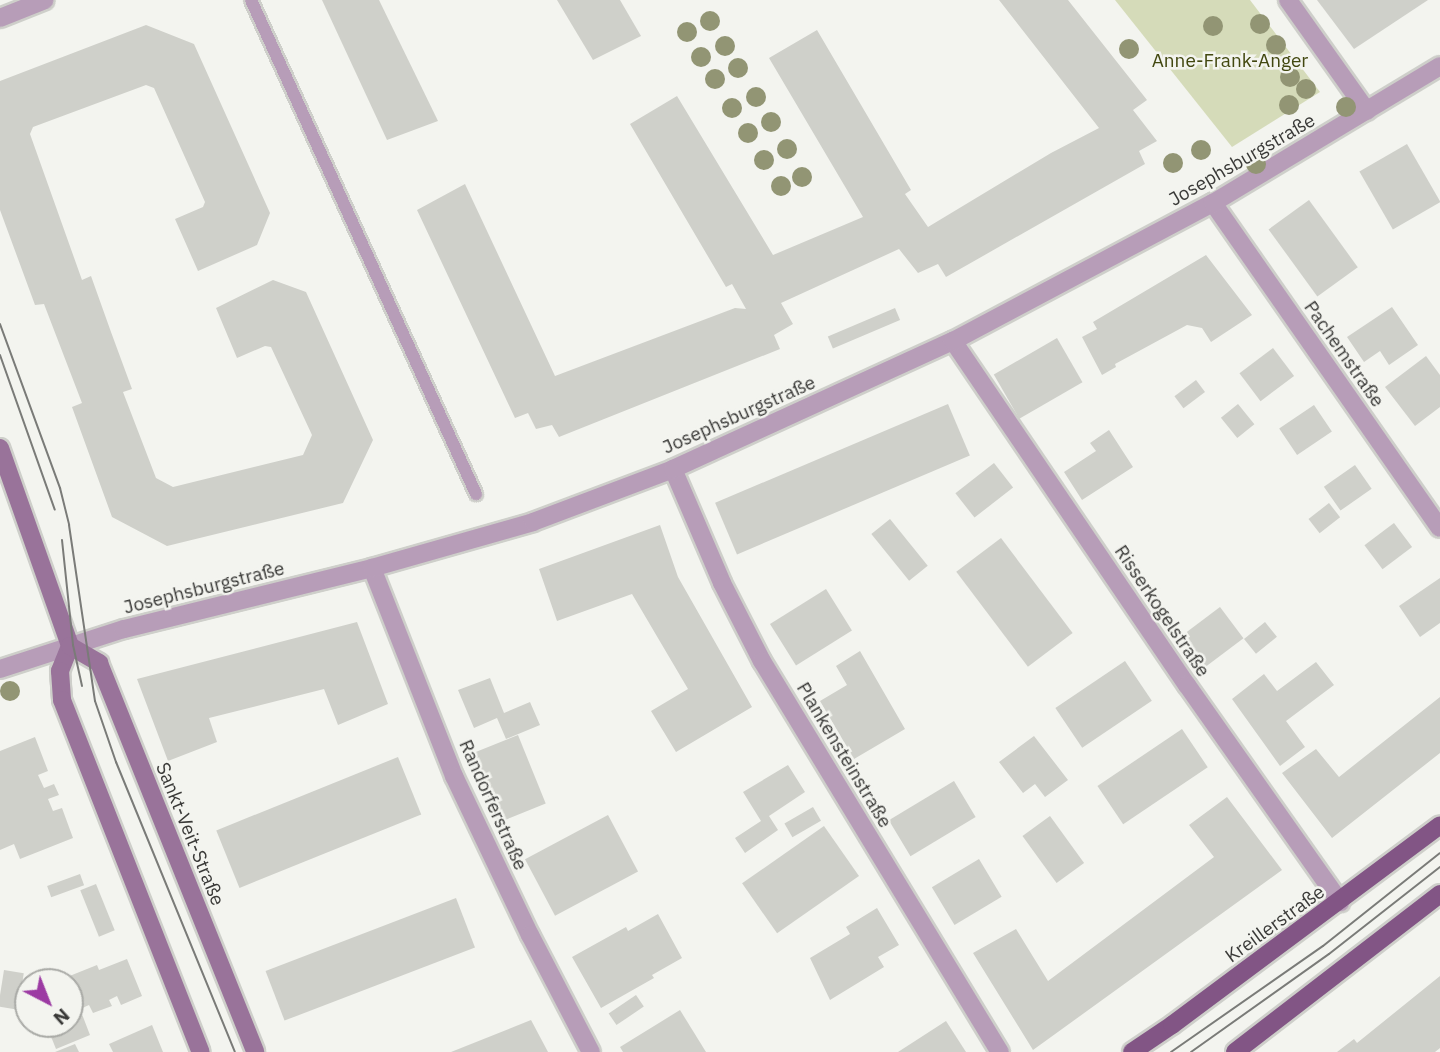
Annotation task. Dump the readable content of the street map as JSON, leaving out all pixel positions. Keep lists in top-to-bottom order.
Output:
{
  "streets": {
    "main road": ["Kreillerstraße"],
    "street": [
      "Josephsburgstraße",
      "Pachemstraße",
      "Risserkogelstraße",
      "Plankensteinstraße",
      "Randorferstraße",
      "Sankt-Veit-Straße"
    ]
  },
  "crossings": [
    ["Josephsburgstraße", "Pachemstraße"],
    ["Josephsburgstraße", "Risserkogelstraße"],
    ["Josephsburgstraße", "Plankensteinstraße"],
    ["Josephsburgstraße", "Randorferstraße"],
    ["Josephsburgstraße", "Sankt-Veit-Straße"],
    ["Risserkogelstraße", "Kreillerstraße"]
  ],
  "parks": ["Anne-Frank-Anger"],
  "north": "bottom right"
}
